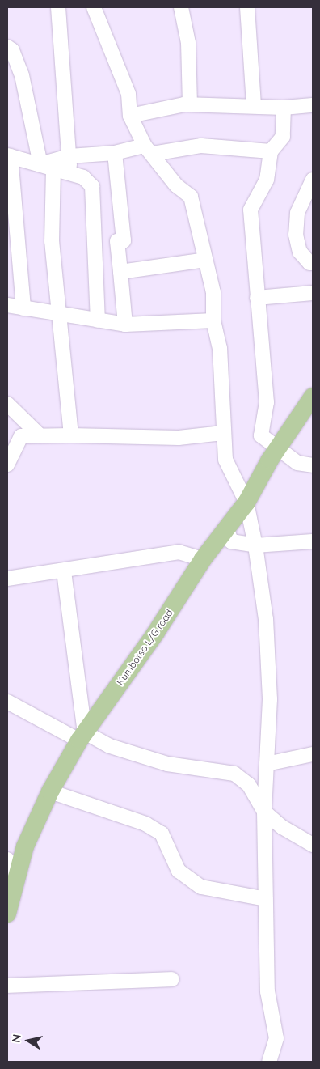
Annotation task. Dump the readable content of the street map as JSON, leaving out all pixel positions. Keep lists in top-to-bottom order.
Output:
{
  "streets": {
    "main road": ["Kumbotso L/G road"]
  },
  "north": "left"
}
